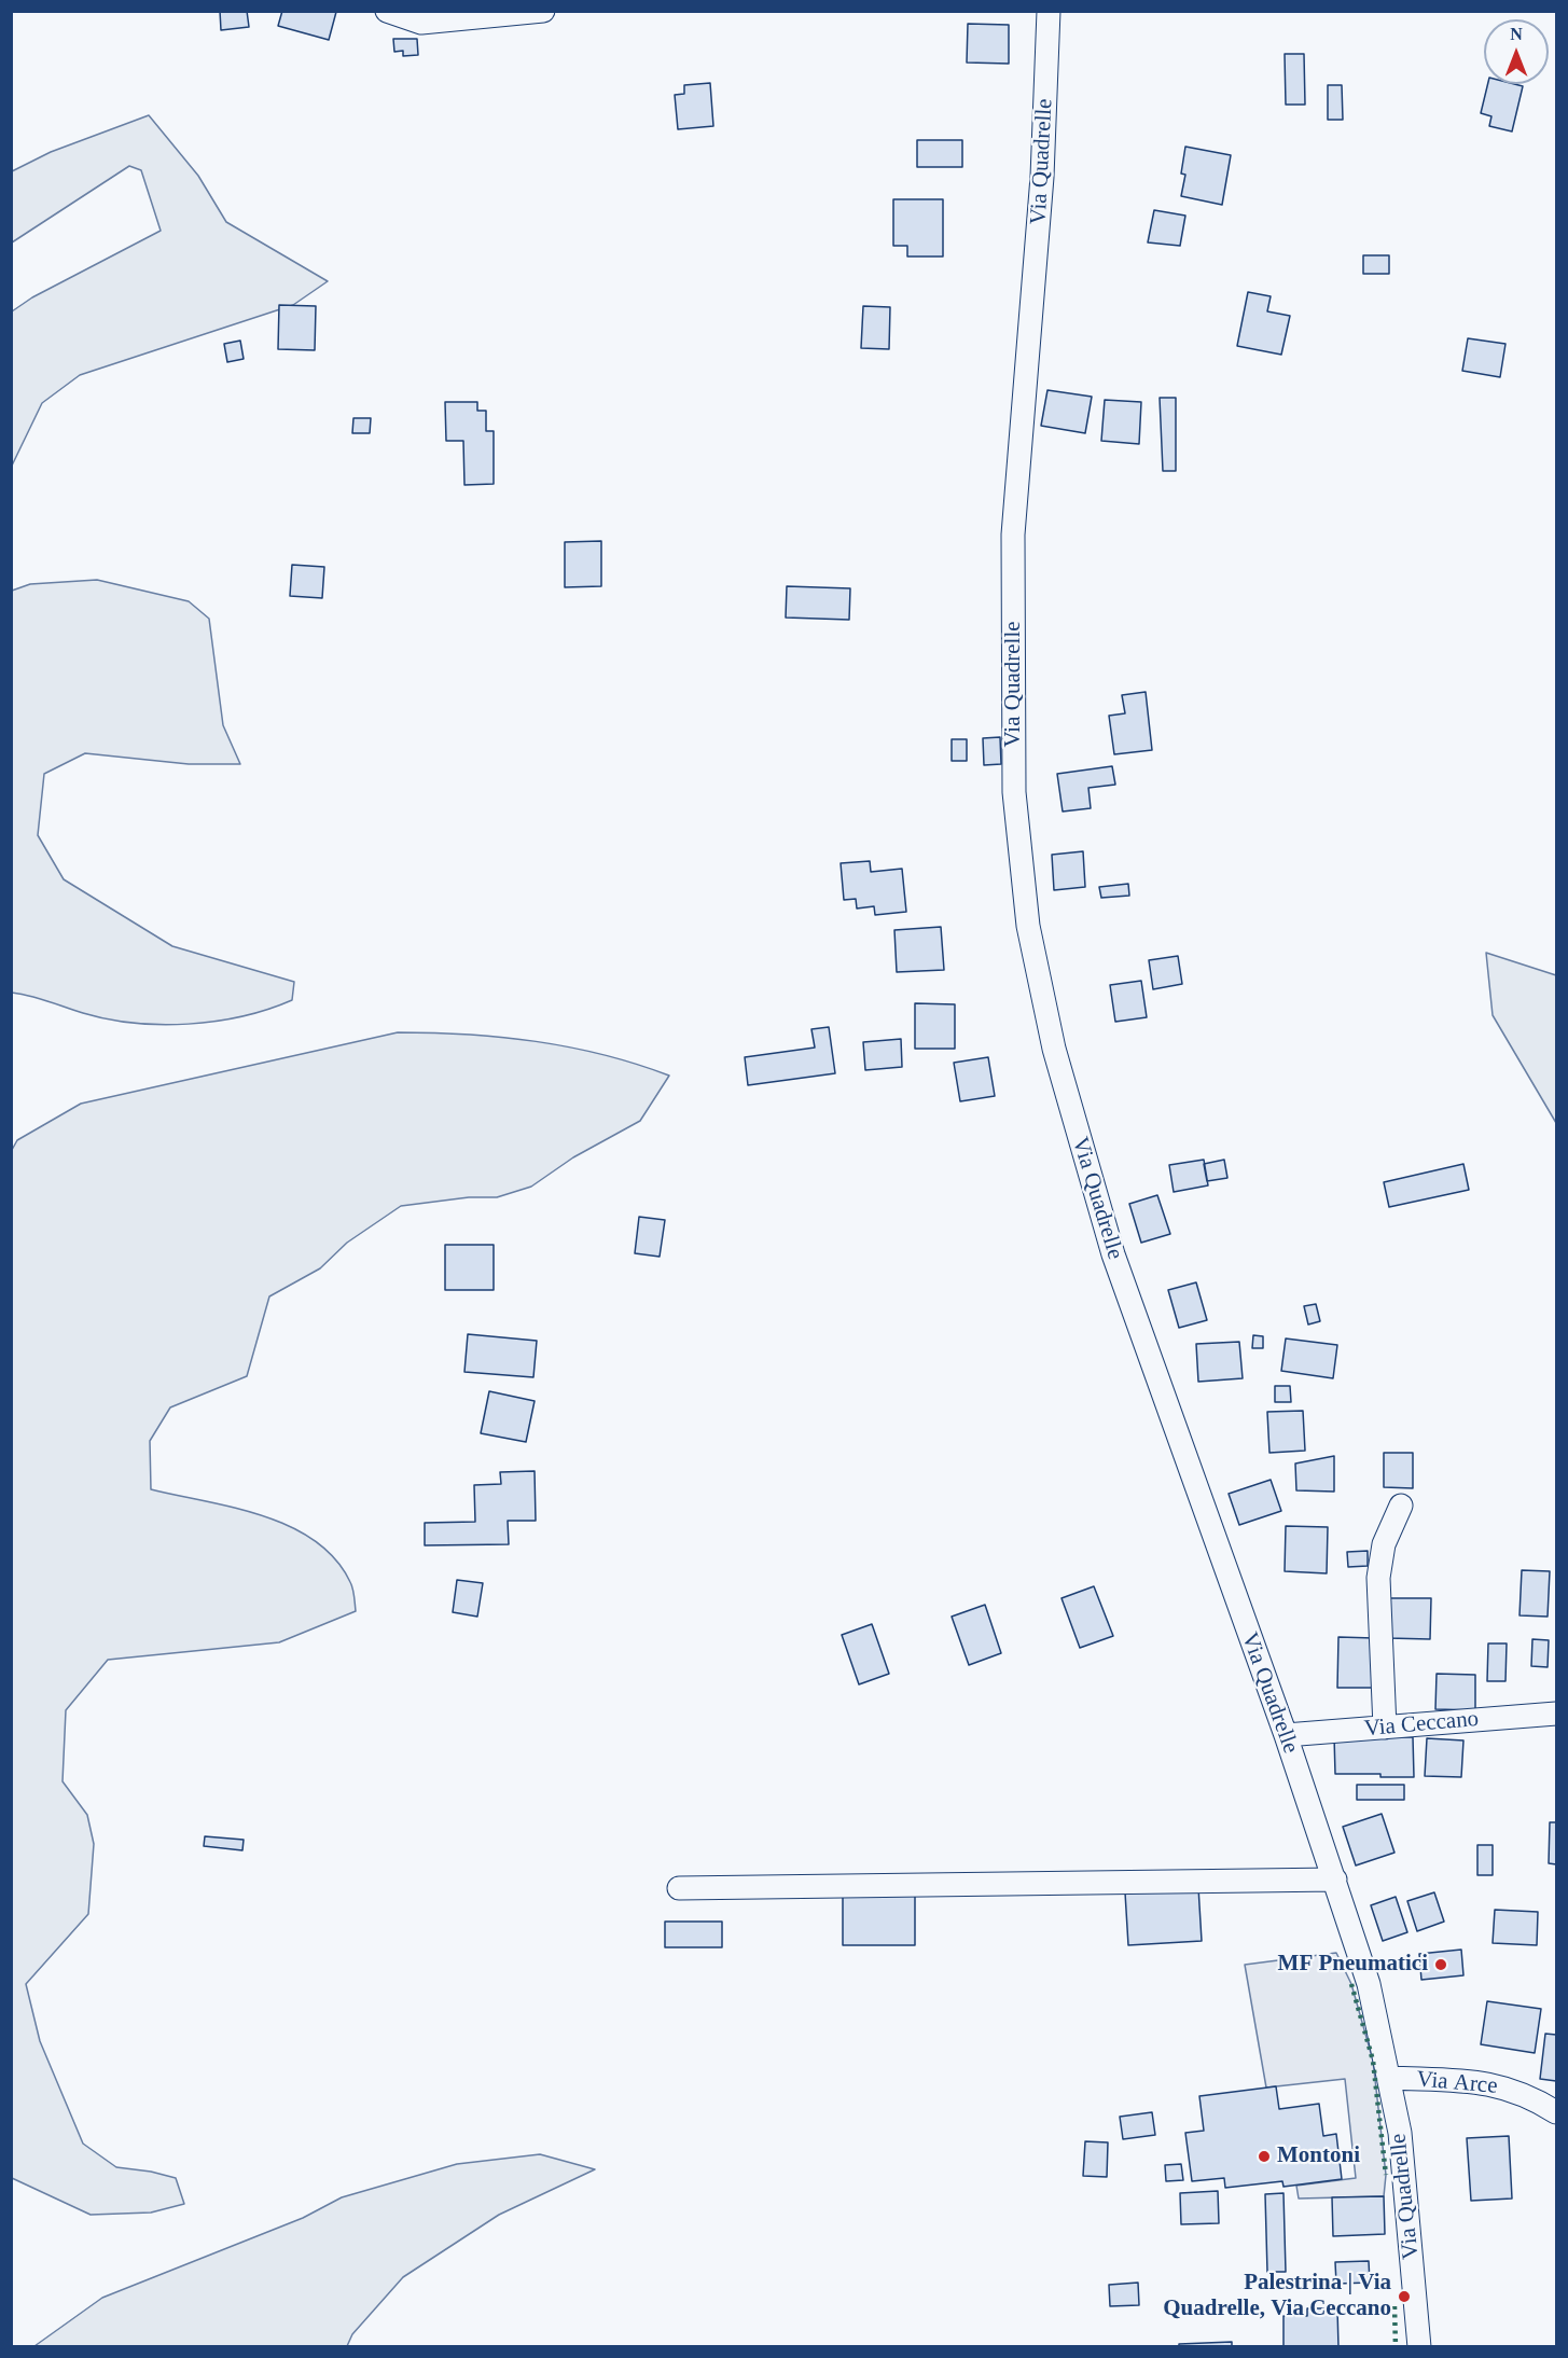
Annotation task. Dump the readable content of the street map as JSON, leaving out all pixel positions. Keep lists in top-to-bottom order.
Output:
{
  "streets": {
    "street": ["Via Quadrelle", "Via Ceccano", "Via Arce"]
  },
  "crossings": [
    ["Via Quadrelle", "Via Ceccano"],
    ["Via Quadrelle", "Via Arce"]
  ],
  "places": ["MF Pneumatici", "Montoni", "Palestrina | Via Quadrelle, Via Ceccano"],
  "north": "top"
}
